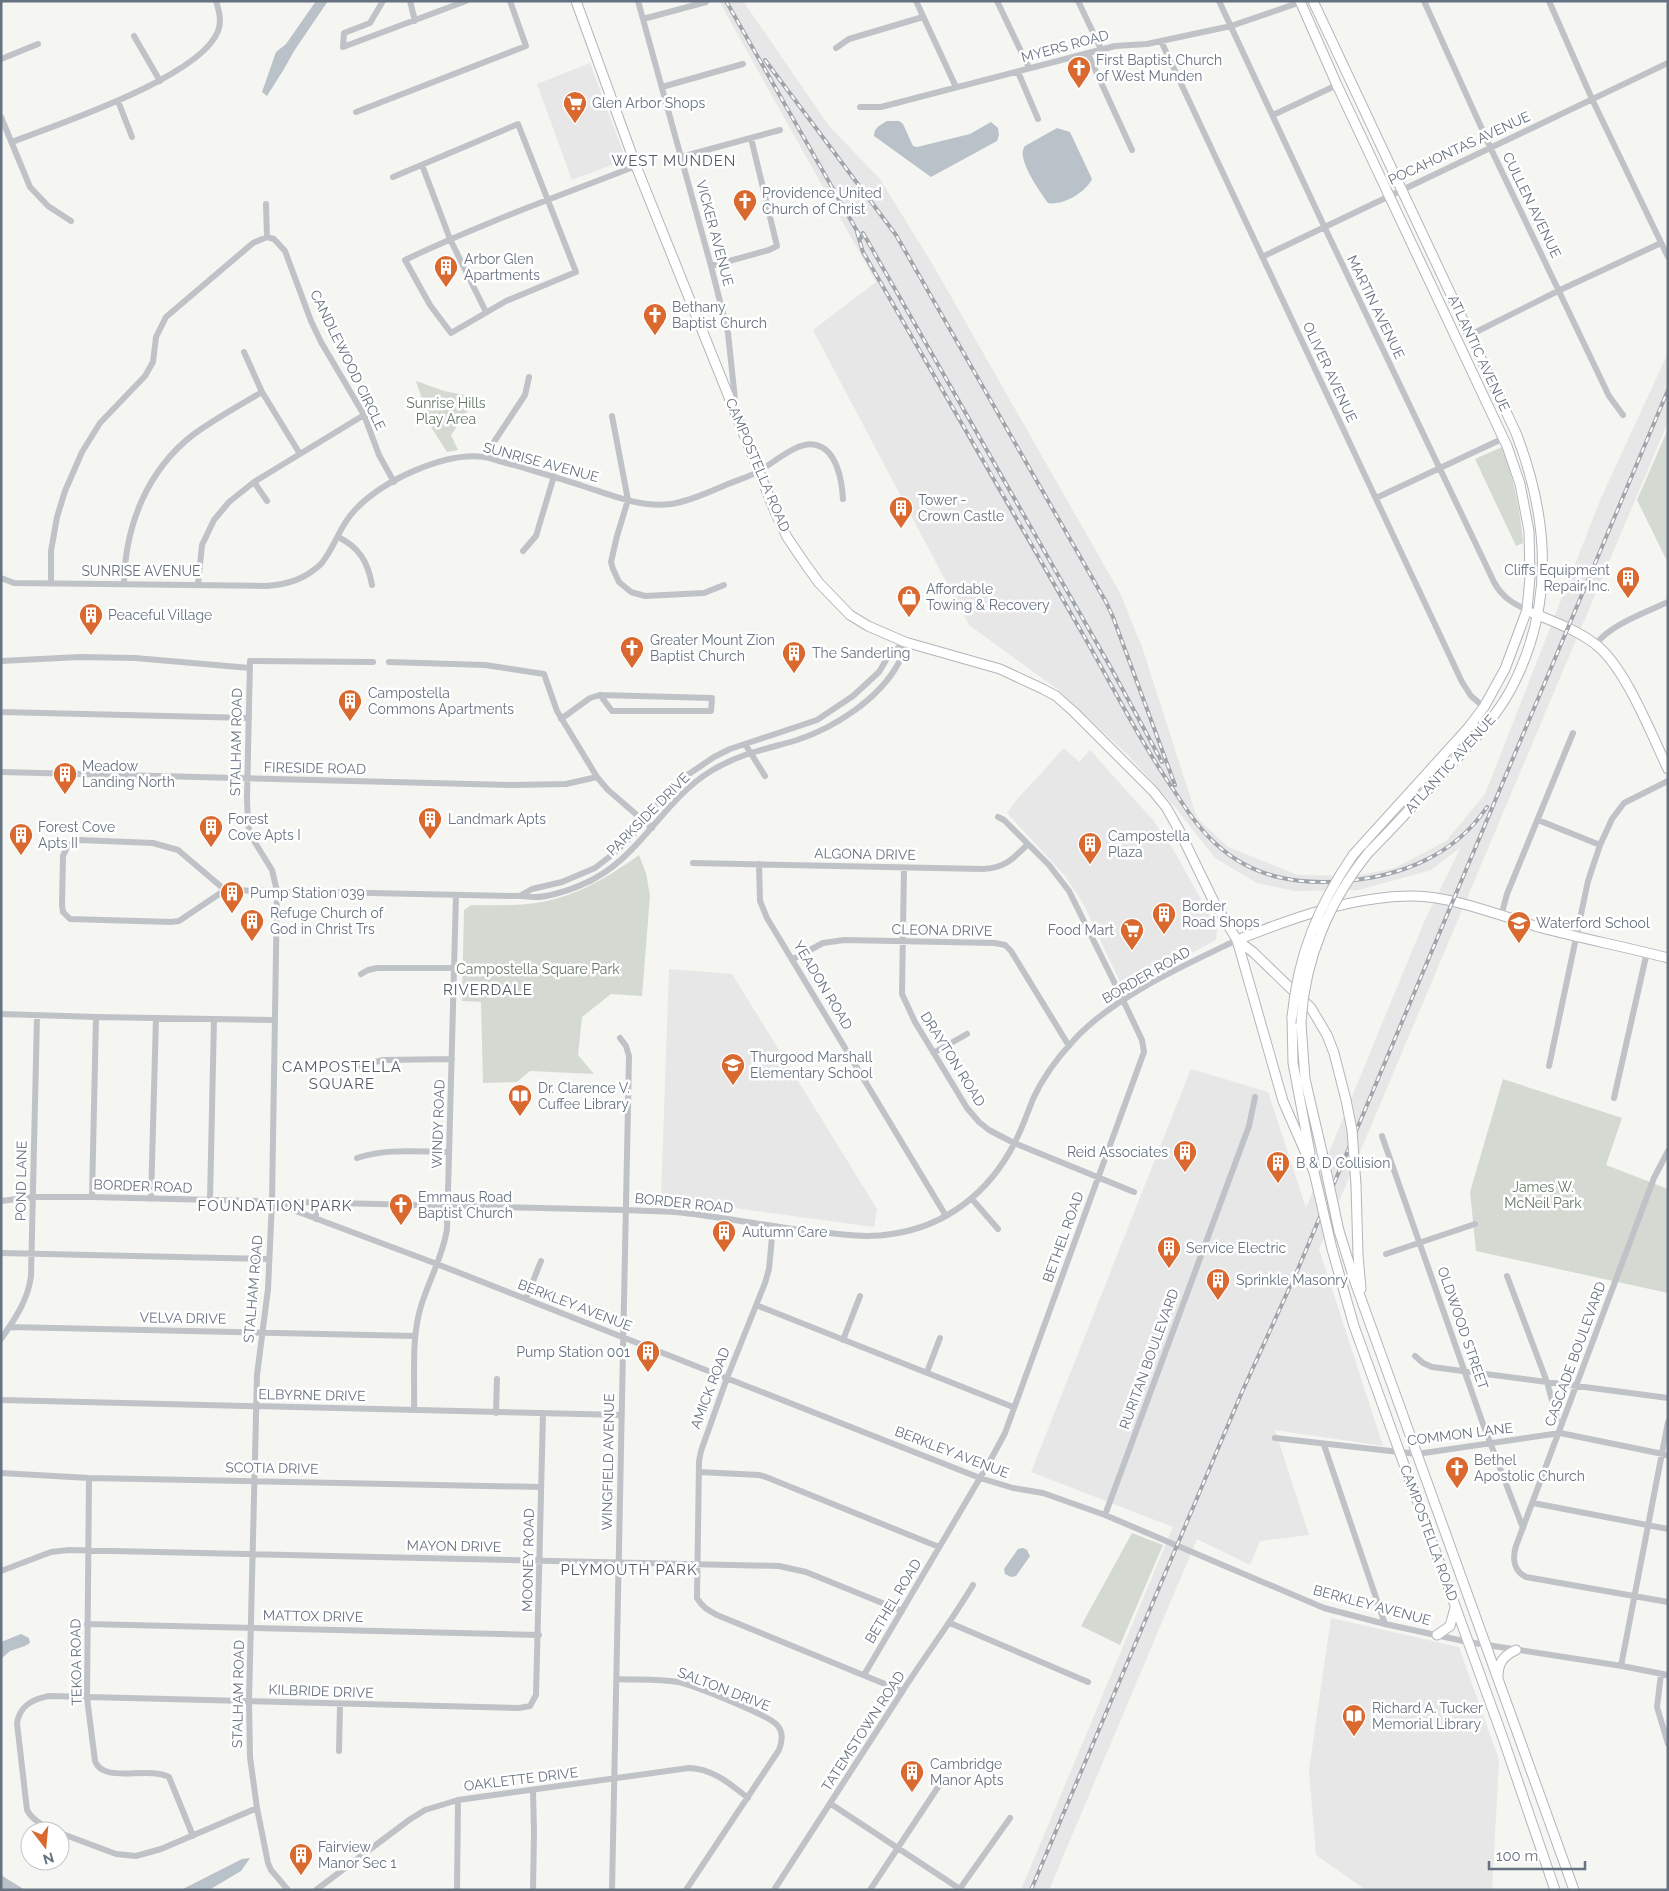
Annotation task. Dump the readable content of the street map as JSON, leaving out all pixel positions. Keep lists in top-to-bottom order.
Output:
{
  "streets": {
    "main road": ["ATLANTIC AVENUE", "CAMPOSTELLA ROAD"],
    "street": [
      "MYERS ROAD",
      "POCAHONTAS AVENUE",
      "CULLEN AVENUE",
      "VICKER AVENUE",
      "MARTIN AVENUE",
      "CANDLEWOOD CIRCLE",
      "OLIVER AVENUE",
      "SUNRISE AVENUE",
      "STALHAM ROAD",
      "FIRESIDE ROAD",
      "PARKSIDE DRIVE",
      "ALGONA DRIVE",
      "CLEONA DRIVE",
      "BORDER ROAD",
      "YEADON ROAD",
      "DRAYTON ROAD",
      "WINDY ROAD",
      "POND LANE",
      "BETHEL ROAD",
      "BERKLEY AVENUE",
      "VELVA DRIVE",
      "OLDWOOD STREET",
      "CASCADE BOULEVARD",
      "RURITAN BOULEVARD",
      "AMICK ROAD",
      "ELBYRNE DRIVE",
      "COMMON LANE",
      "WINGFIELD AVENUE",
      "SCOTIA DRIVE",
      "MAYON DRIVE",
      "MOONEY ROAD",
      "MATTOX DRIVE",
      "TEKOA ROAD",
      "SALTON DRIVE",
      "KILBRIDE DRIVE",
      "TATEMSTOWN ROAD",
      "OAKLETTE DRIVE"
    ]
  },
  "crossings": [
    ["MYERS ROAD", "MARTIN AVENUE"],
    ["MYERS ROAD", "ATLANTIC AVENUE"],
    ["MYERS ROAD", "OLIVER AVENUE"],
    ["POCAHONTAS AVENUE", "CULLEN AVENUE"],
    ["POCAHONTAS AVENUE", "MARTIN AVENUE"],
    ["POCAHONTAS AVENUE", "ATLANTIC AVENUE"],
    ["POCAHONTAS AVENUE", "OLIVER AVENUE"],
    ["VICKER AVENUE", "CAMPOSTELLA ROAD"],
    ["MARTIN AVENUE", "ATLANTIC AVENUE"],
    ["ATLANTIC AVENUE", "OLIVER AVENUE"],
    ["ATLANTIC AVENUE", "CAMPOSTELLA ROAD"],
    ["CANDLEWOOD CIRCLE", "SUNRISE AVENUE"],
    ["SUNRISE AVENUE", "CAMPOSTELLA ROAD"],
    ["CAMPOSTELLA ROAD", "PARKSIDE DRIVE"],
    ["CAMPOSTELLA ROAD", "BORDER ROAD"],
    ["CAMPOSTELLA ROAD", "BERKLEY AVENUE"],
    ["CAMPOSTELLA ROAD", "COMMON LANE"],
    ["STALHAM ROAD", "FIRESIDE ROAD"],
    ["STALHAM ROAD", "PARKSIDE DRIVE"],
    ["STALHAM ROAD", "BORDER ROAD"],
    ["STALHAM ROAD", "BERKLEY AVENUE"],
    ["STALHAM ROAD", "VELVA DRIVE"],
    ["STALHAM ROAD", "ELBYRNE DRIVE"],
    ["STALHAM ROAD", "SCOTIA DRIVE"],
    ["STALHAM ROAD", "MAYON DRIVE"],
    ["STALHAM ROAD", "MATTOX DRIVE"],
    ["STALHAM ROAD", "KILBRIDE DRIVE"],
    ["PARKSIDE DRIVE", "WINDY ROAD"],
    ["ALGONA DRIVE", "YEADON ROAD"],
    ["ALGONA DRIVE", "DRAYTON ROAD"],
    ["ALGONA DRIVE", "BETHEL ROAD"],
    ["CLEONA DRIVE", "BORDER ROAD"],
    ["CLEONA DRIVE", "YEADON ROAD"],
    ["CLEONA DRIVE", "DRAYTON ROAD"],
    ["BORDER ROAD", "YEADON ROAD"],
    ["BORDER ROAD", "DRAYTON ROAD"],
    ["BORDER ROAD", "WINDY ROAD"],
    ["BORDER ROAD", "POND LANE"],
    ["BORDER ROAD", "BETHEL ROAD"],
    ["BORDER ROAD", "BERKLEY AVENUE"],
    ["BORDER ROAD", "AMICK ROAD"],
    ["BORDER ROAD", "WINGFIELD AVENUE"],
    ["DRAYTON ROAD", "BETHEL ROAD"],
    ["WINDY ROAD", "BERKLEY AVENUE"],
    ["WINDY ROAD", "VELVA DRIVE"],
    ["WINDY ROAD", "ELBYRNE DRIVE"],
    ["POND LANE", "VELVA DRIVE"],
    ["BETHEL ROAD", "BERKLEY AVENUE"],
    ["BETHEL ROAD", "AMICK ROAD"],
    ["BETHEL ROAD", "MAYON DRIVE"],
    ["BERKLEY AVENUE", "RURITAN BOULEVARD"],
    ["BERKLEY AVENUE", "AMICK ROAD"],
    ["BERKLEY AVENUE", "WINGFIELD AVENUE"],
    ["OLDWOOD STREET", "CASCADE BOULEVARD"],
    ["OLDWOOD STREET", "COMMON LANE"],
    ["CASCADE BOULEVARD", "COMMON LANE"],
    ["AMICK ROAD", "MAYON DRIVE"],
    ["AMICK ROAD", "TATEMSTOWN ROAD"],
    ["ELBYRNE DRIVE", "WINGFIELD AVENUE"],
    ["ELBYRNE DRIVE", "MOONEY ROAD"],
    ["WINGFIELD AVENUE", "MAYON DRIVE"],
    ["WINGFIELD AVENUE", "SALTON DRIVE"],
    ["WINGFIELD AVENUE", "OAKLETTE DRIVE"],
    ["SCOTIA DRIVE", "MOONEY ROAD"],
    ["SCOTIA DRIVE", "TEKOA ROAD"],
    ["MAYON DRIVE", "MOONEY ROAD"],
    ["MAYON DRIVE", "TEKOA ROAD"],
    ["MOONEY ROAD", "MATTOX DRIVE"],
    ["MOONEY ROAD", "KILBRIDE DRIVE"],
    ["MATTOX DRIVE", "TEKOA ROAD"],
    ["TEKOA ROAD", "KILBRIDE DRIVE"],
    ["SALTON DRIVE", "OAKLETTE DRIVE"]
  ],
  "districts": [
    "WEST MUNDEN",
    "RIVERDALE",
    "CAMPOSTELLA SQUARE",
    "FOUNDATION PARK",
    "PLYMOUTH PARK"
  ],
  "parks": ["Sunrise Hills Play Area", "Campostella Square Park", "James W. McNeil Park"],
  "places": {
    "church": [
      "First Baptist Church of West Munden",
      "Providence United Church of Christ",
      "Bethany Baptist Church",
      "Greater Mount Zion Baptist Church",
      "Emmaus Road Baptist Church",
      "Bethel Apostolic Church"
    ],
    "supermarket": ["Glen Arbor Shops", "Food Mart"],
    "building": [
      "Arbor Glen Apartments",
      "Tower - Crown Castle",
      "Cliffs Equipment Repair Inc.",
      "Peaceful Village",
      "The Sanderling",
      "Campostella Commons Apartments",
      "Meadow Landing North",
      "Landmark Apts",
      "Forest Cove Apts I",
      "Forest Cove Apts II",
      "Campostella Plaza",
      "Pump Station 039",
      "Border Road Shops",
      "Refuge Church of God in Christ Trs",
      "Reid Associates",
      "B & D Collision",
      "Autumn Care",
      "Service Electric",
      "Sprinkle Masonry",
      "Pump Station 001",
      "Cambridge Manor Apts",
      "Fairview Manor Sec 1"
    ],
    "shop": ["Affordable Towing & Recovery"],
    "school or university": ["Waterford School", "Thurgood Marshall Elementary School"],
    "library": ["Dr. Clarence V. Cuffee Library", "Richard A. Tucker Memorial Library"]
  },
  "scale_bar": "100 m",
  "north": "bottom"
}
